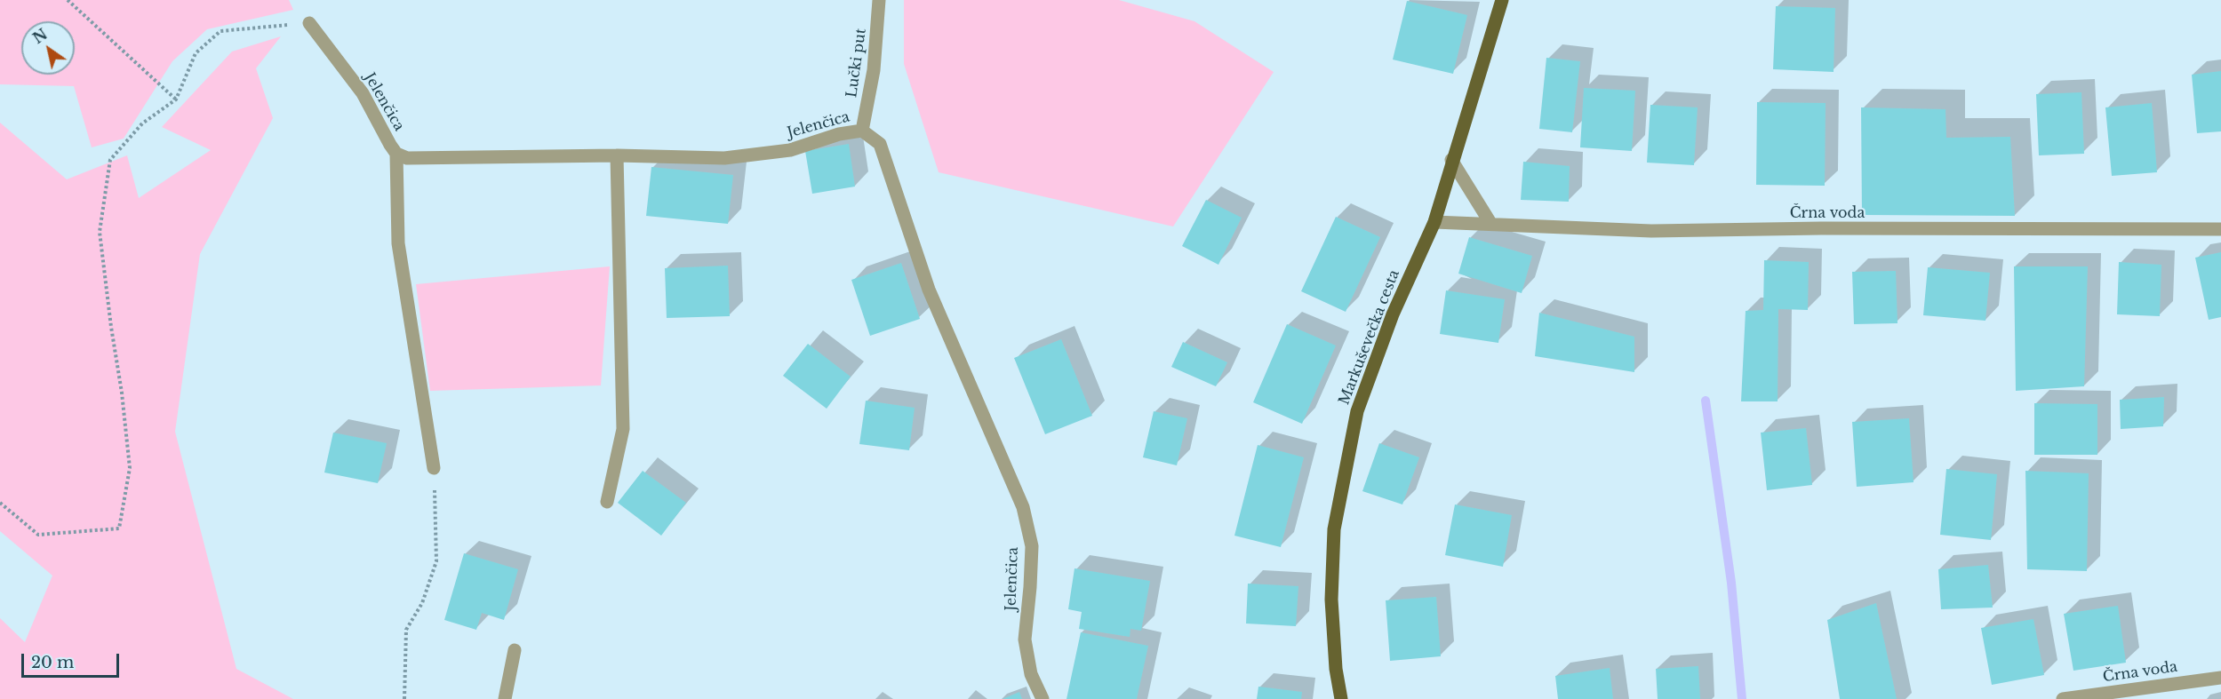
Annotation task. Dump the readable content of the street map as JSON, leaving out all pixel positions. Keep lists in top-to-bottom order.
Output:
{
  "streets": {
    "main road": ["Markuševečka cesta"],
    "street": ["Lučki put", "Jelenčica", "Črna voda"]
  },
  "crossings": [
    ["Lučki put", "Jelenčica"],
    ["Črna voda", "Markuševečka cesta"]
  ],
  "scale_bar": "20 m",
  "north": "top left"
}
